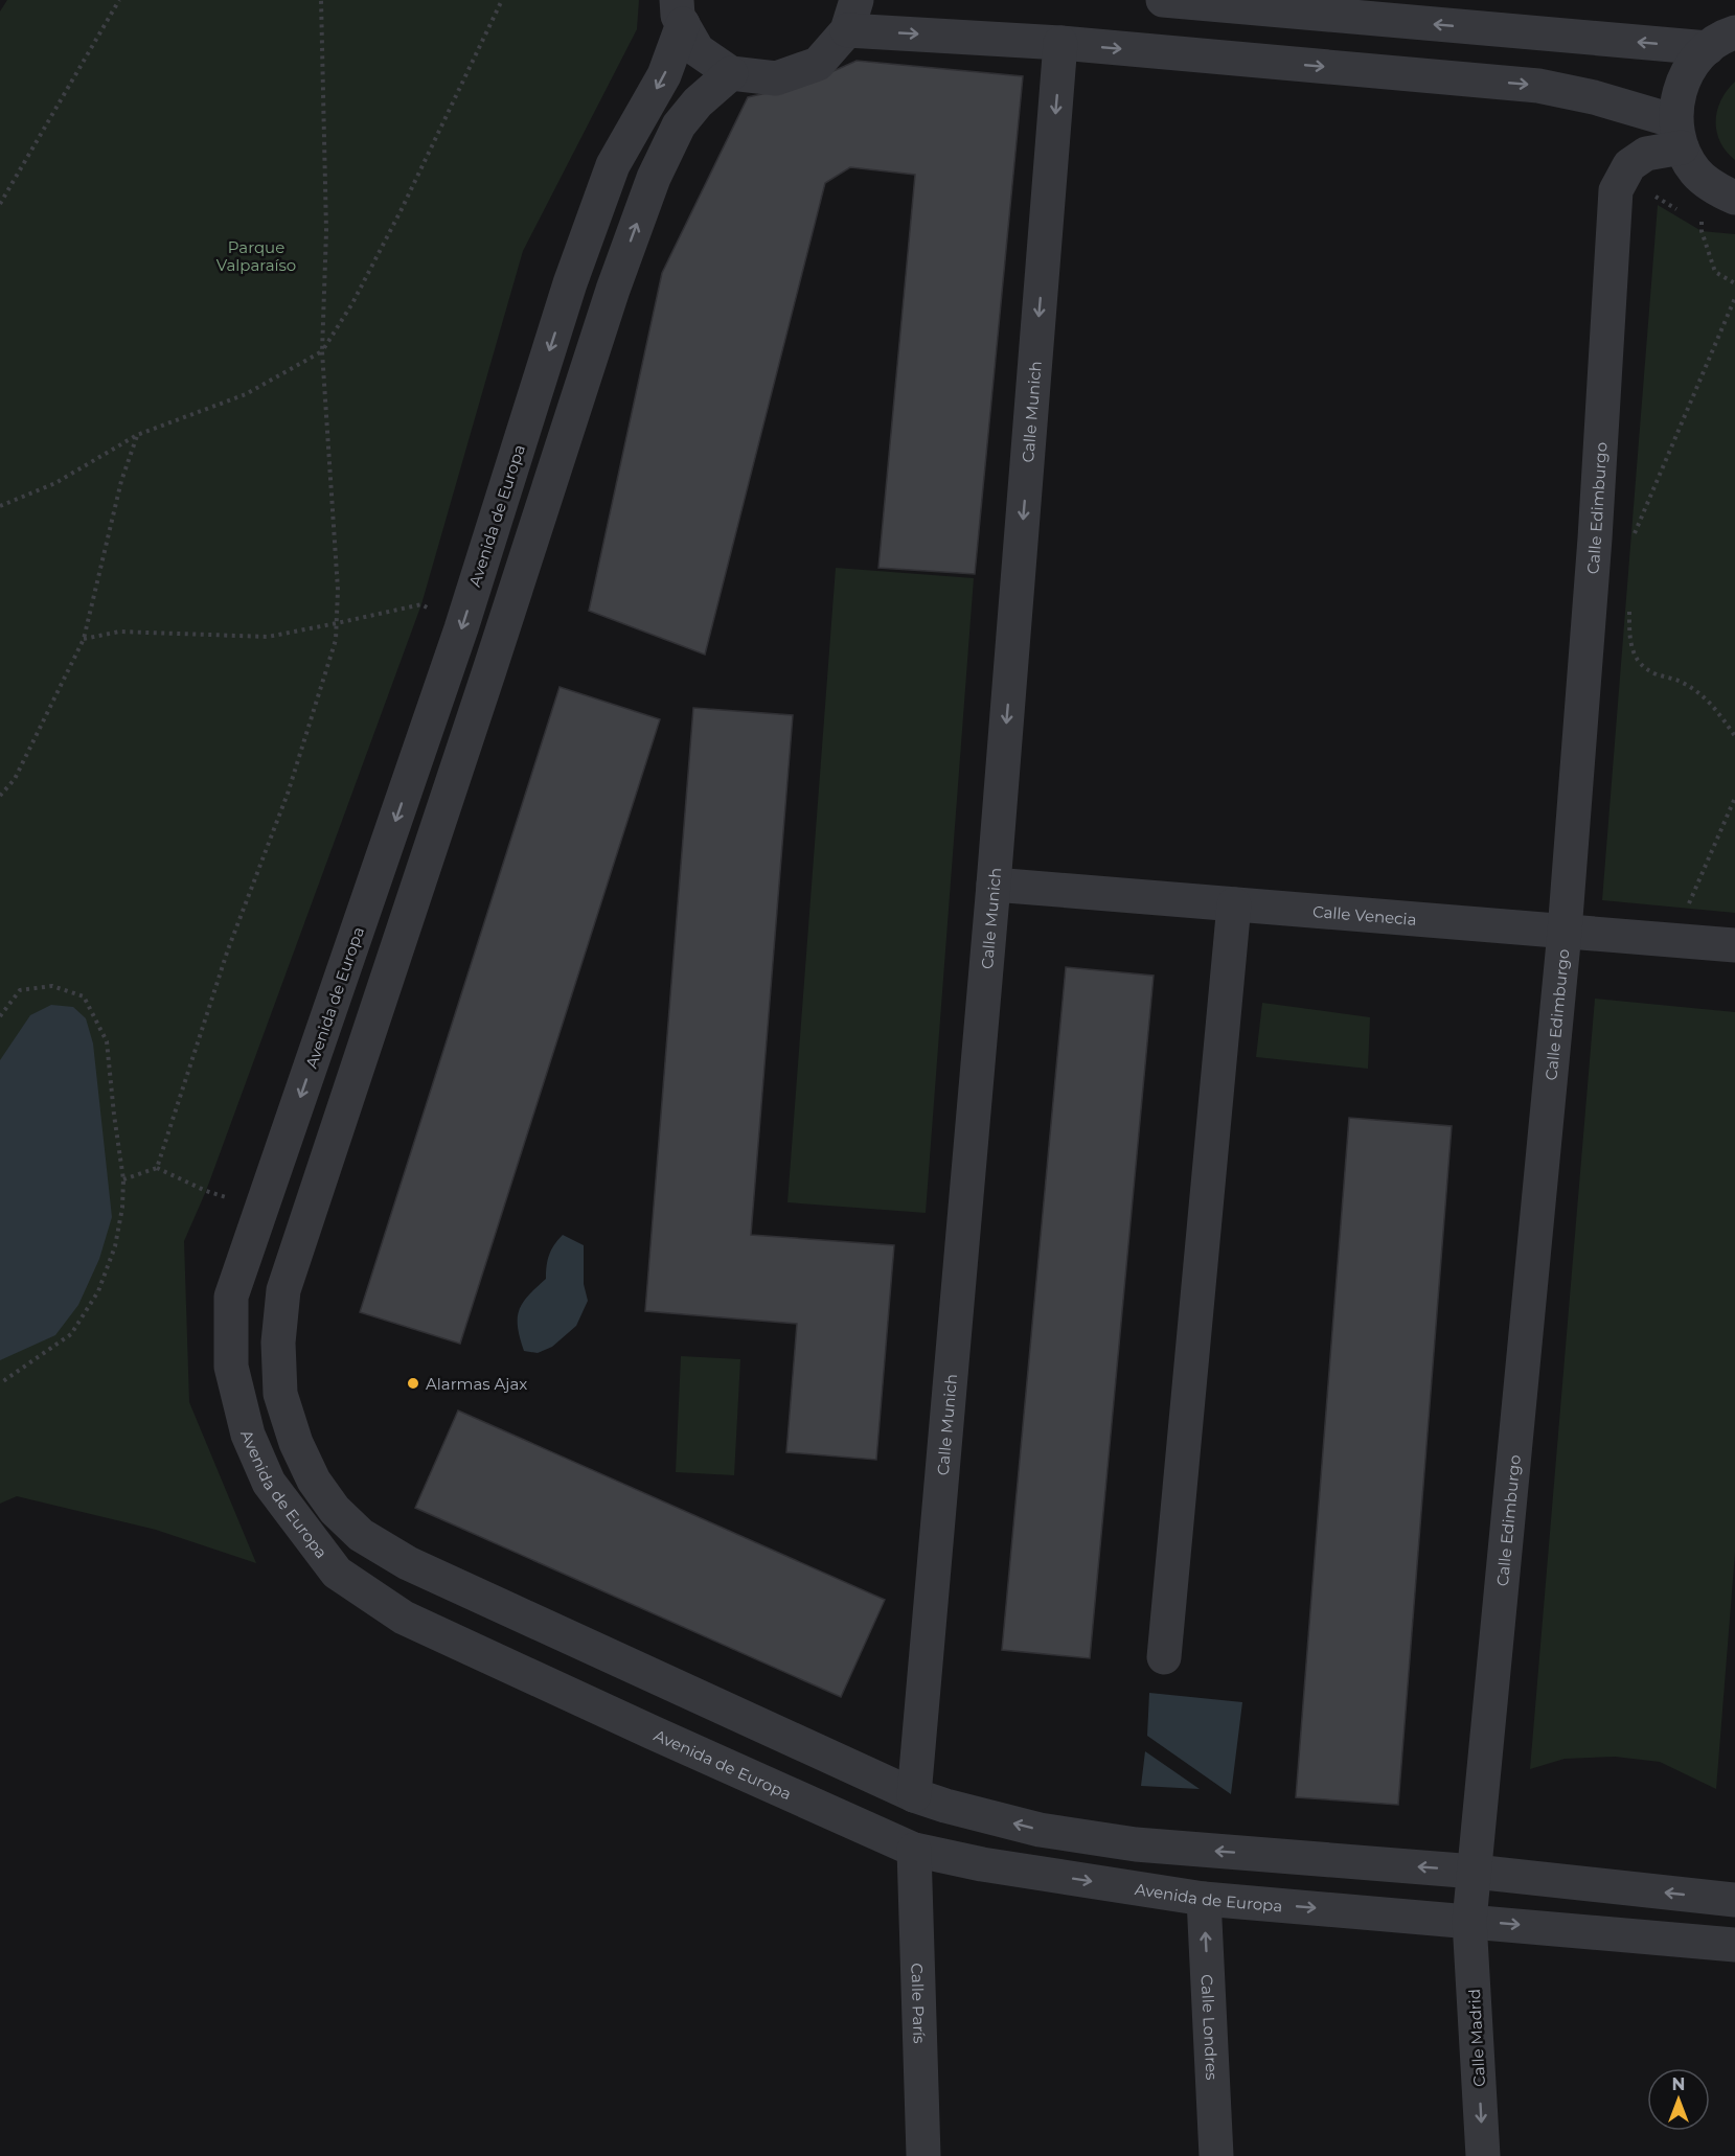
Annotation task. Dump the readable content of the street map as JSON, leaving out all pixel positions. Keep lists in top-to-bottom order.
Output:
{
  "streets": {
    "street": [
      "Calle Munich",
      "Calle Edimburgo",
      "Avenida de Europa",
      "Calle Venecia",
      "Calle París",
      "Calle Londres",
      "Calle Madrid"
    ]
  },
  "crossings": [
    ["Calle Munich", "Avenida de Europa"],
    ["Calle Munich", "Calle Venecia"],
    ["Calle Edimburgo", "Avenida de Europa"],
    ["Calle Edimburgo", "Calle Venecia"],
    ["Calle Edimburgo", "Calle Madrid"],
    ["Avenida de Europa", "Calle París"],
    ["Avenida de Europa", "Calle Londres"],
    ["Avenida de Europa", "Calle Madrid"]
  ],
  "one_way": ["Calle Munich", "Calle Londres", "Calle Madrid"],
  "parks": ["Parque Valparaíso"],
  "places": ["Alarmas Ajax"],
  "north": "top"
}
